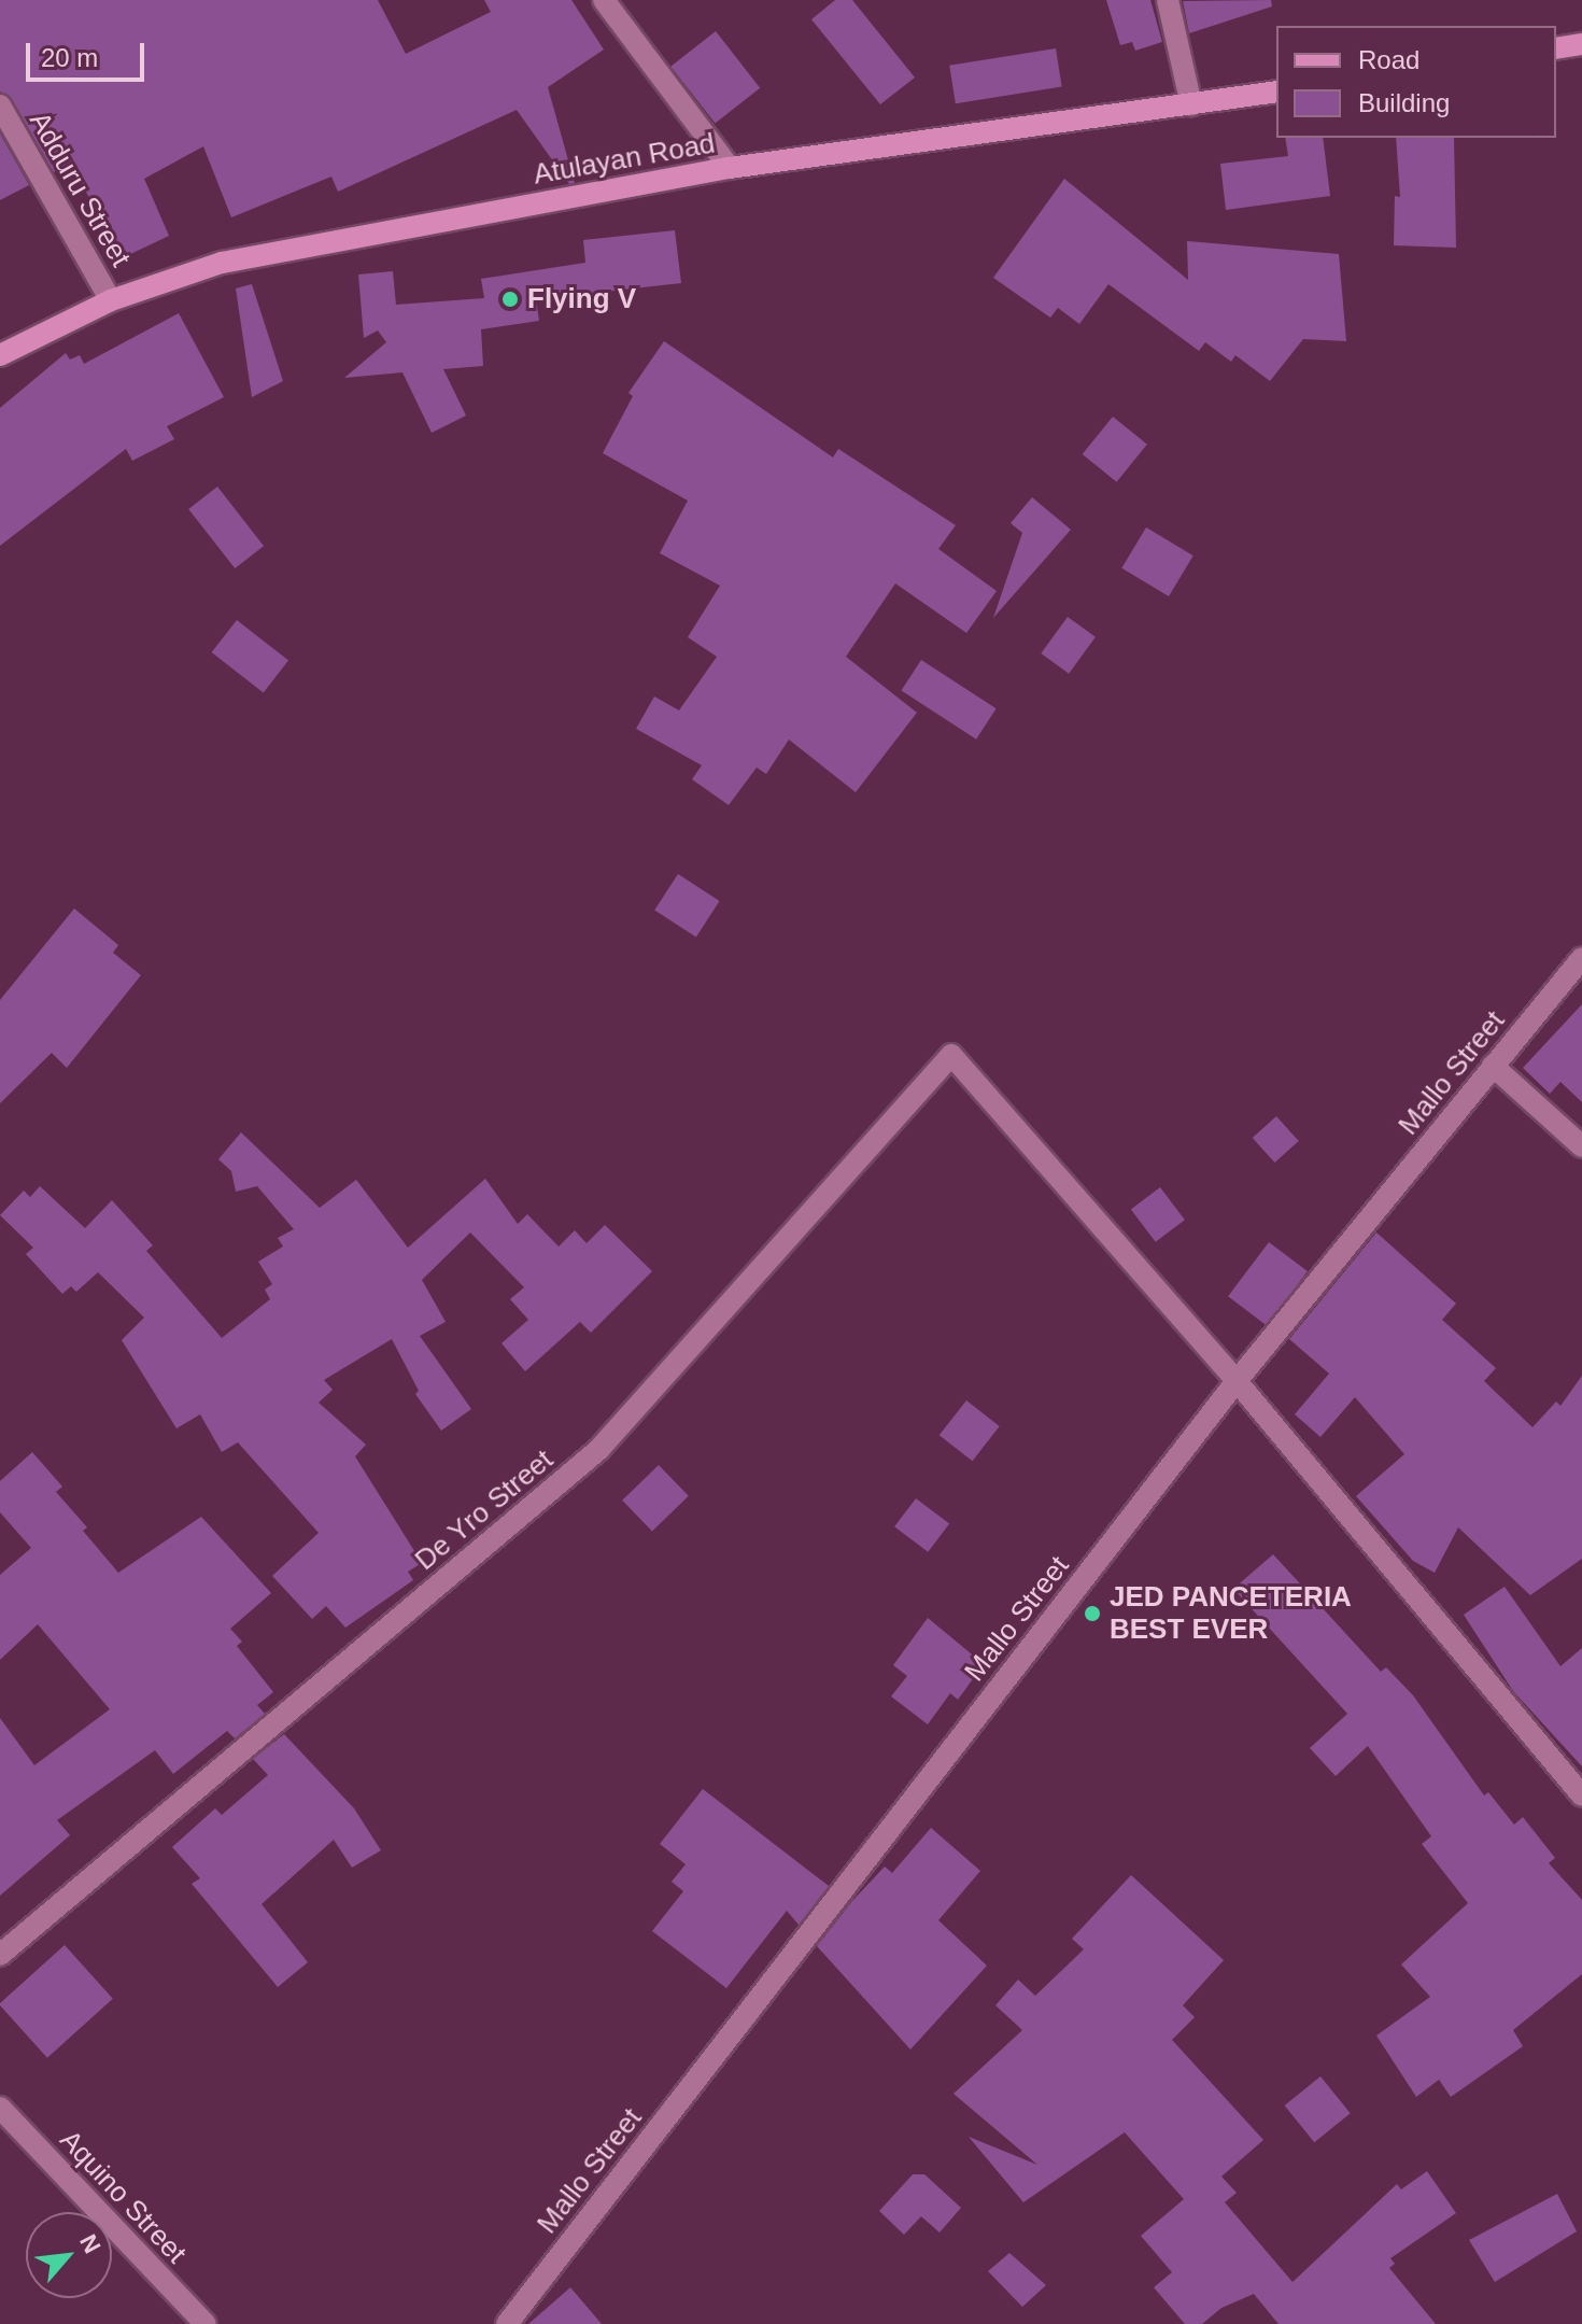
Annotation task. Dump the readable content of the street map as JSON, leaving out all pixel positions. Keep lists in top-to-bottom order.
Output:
{
  "streets": {
    "main road": ["Atulayan Road"],
    "street": [
      "Adduru Street",
      "Mallo Street",
      "De Yro Street",
      "Aquino Street"
    ]
  },
  "crossings": [
    ["Atulayan Road", "Adduru Street"],
    ["Mallo Street", "De Yro Street"]
  ],
  "places": ["Flying V", "JED PANCETERIA BEST EVER"],
  "legend": ["Road", "Building"],
  "scale_bar": "20 m",
  "north": "top right"
}
